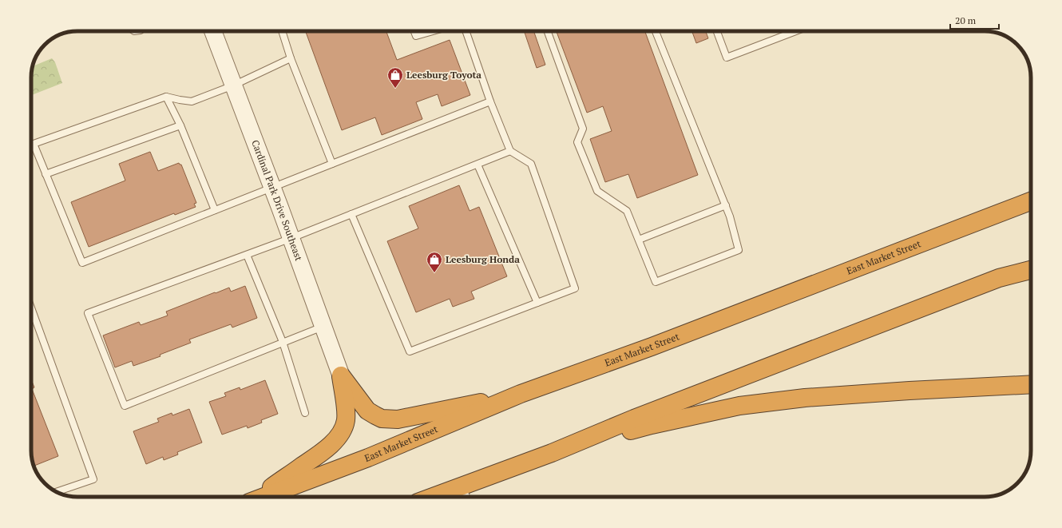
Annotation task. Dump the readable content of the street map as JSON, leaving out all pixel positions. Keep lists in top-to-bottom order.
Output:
{
  "streets": {
    "highway": ["East Market Street"],
    "street": ["Cardinal Park Drive Southeast"]
  },
  "places": {
    "shop": ["Leesburg Toyota", "Leesburg Honda"]
  },
  "scale_bar": "20 m"
}
